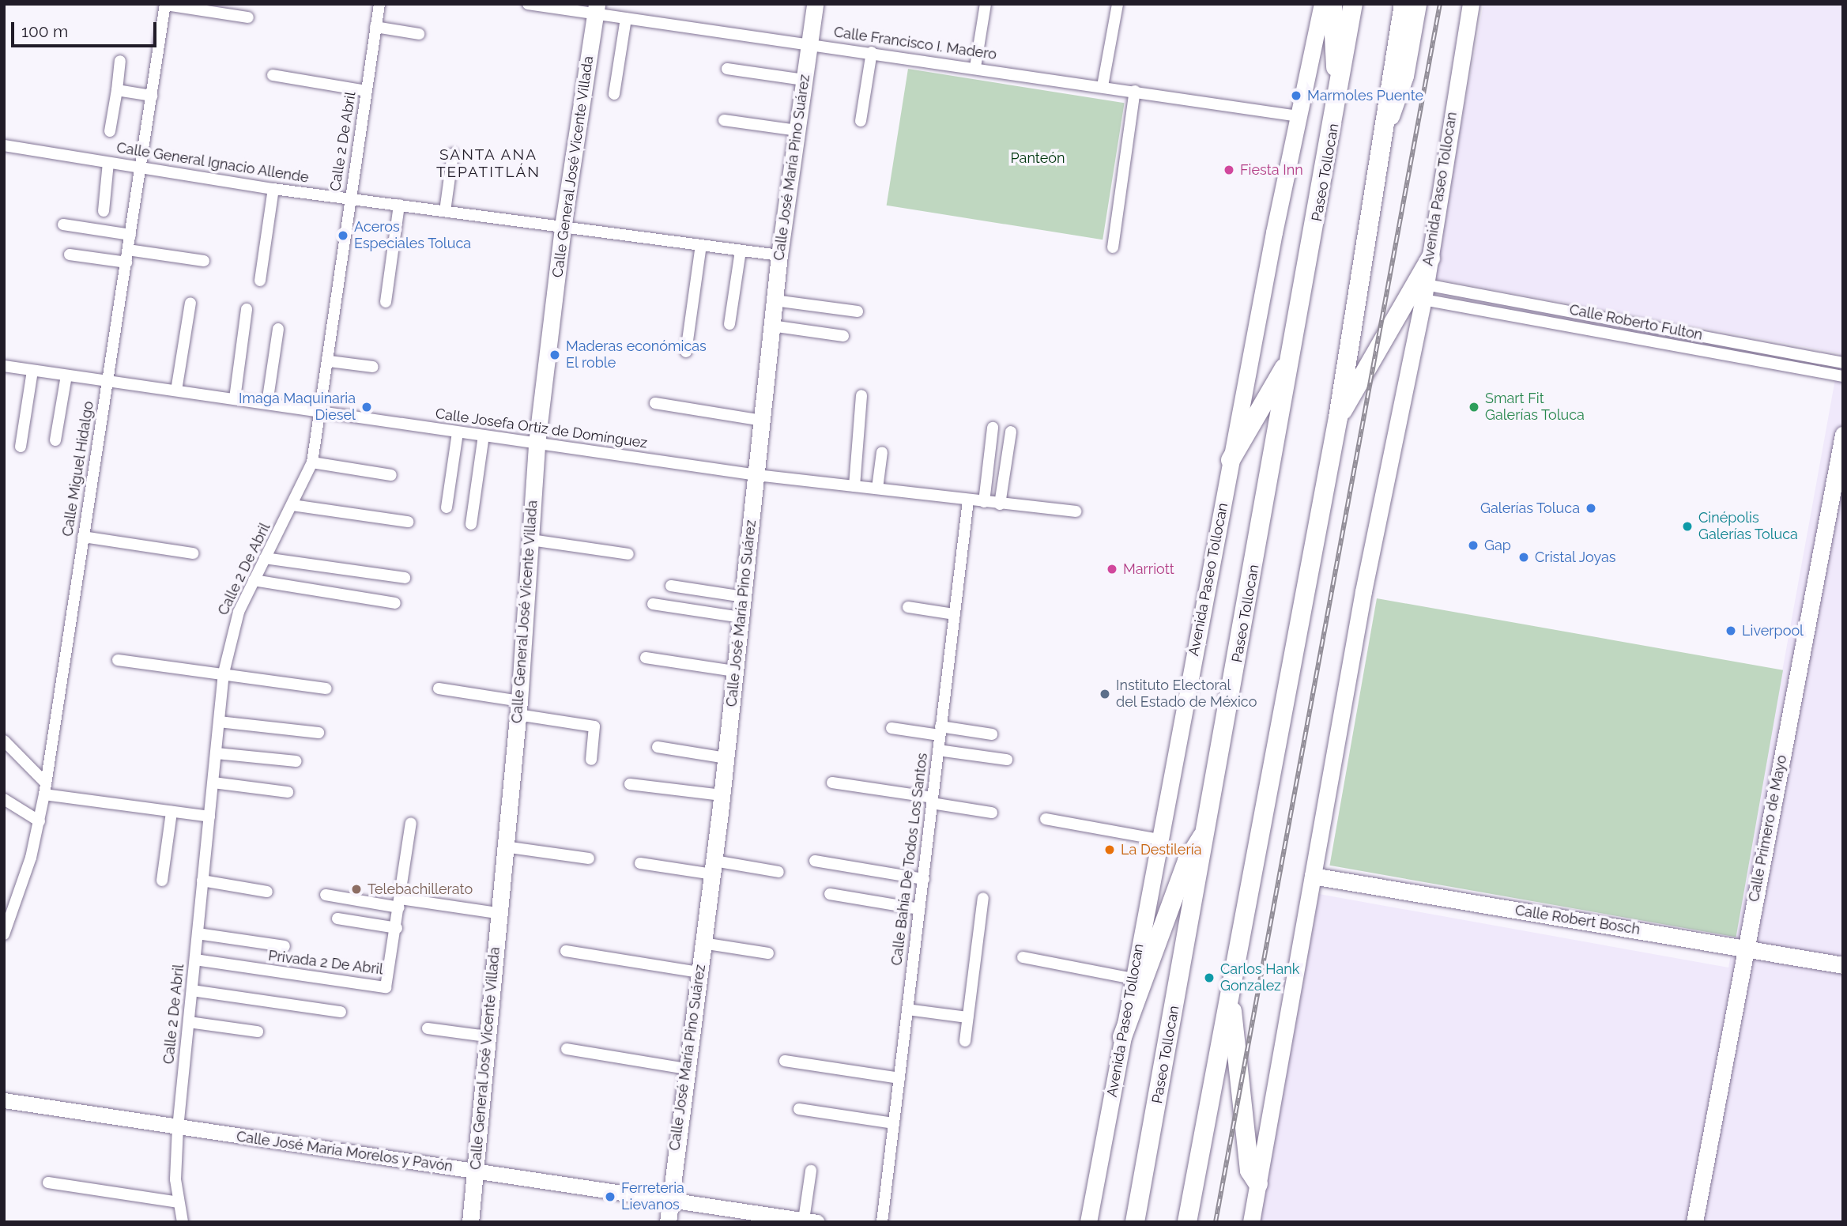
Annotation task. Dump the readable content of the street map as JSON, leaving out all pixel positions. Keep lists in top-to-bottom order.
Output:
{
  "streets": {
    "highway": ["Paseo Tollocan"],
    "main road": [
      "Calle General José Vicente Villada",
      "Calle José María Pino Suárez",
      "Avenida Paseo Tollocan",
      "Calle Primero de Mayo",
      "Calle Robert Bosch"
    ],
    "street": [
      "Calle Francisco I. Madero",
      "Calle 2 De Abril",
      "Calle General Ignacio Allende",
      "Calle Roberto Fulton",
      "Calle Josefa Ortiz de Domínguez",
      "Calle Miguel Hidalgo",
      "Calle Bahía De Todos Los Santos",
      "Privada 2 De Abril",
      "Calle José María Morelos y Pavón"
    ]
  },
  "crossings": [
    ["Calle Francisco I. Madero", "Calle General José Vicente Villada"],
    ["Calle Francisco I. Madero", "Calle José María Pino Suárez"],
    ["Calle Francisco I. Madero", "Avenida Paseo Tollocan"],
    ["Calle 2 De Abril", "Calle General Ignacio Allende"],
    ["Calle 2 De Abril", "Calle Josefa Ortiz de Domínguez"],
    ["Calle 2 De Abril", "Privada 2 De Abril"],
    ["Calle 2 De Abril", "Calle José María Morelos y Pavón"],
    ["Calle General Ignacio Allende", "Calle General José Vicente Villada"],
    ["Calle General Ignacio Allende", "Calle José María Pino Suárez"],
    ["Calle General Ignacio Allende", "Calle Miguel Hidalgo"],
    ["Calle General José Vicente Villada", "Calle Josefa Ortiz de Domínguez"],
    ["Calle General José Vicente Villada", "Calle José María Morelos y Pavón"],
    ["Calle José María Pino Suárez", "Calle Josefa Ortiz de Domínguez"],
    ["Calle José María Pino Suárez", "Calle José María Morelos y Pavón"],
    ["Avenida Paseo Tollocan", "Calle Roberto Fulton"],
    ["Avenida Paseo Tollocan", "Calle Robert Bosch"],
    ["Calle Josefa Ortiz de Domínguez", "Calle Miguel Hidalgo"],
    ["Calle Josefa Ortiz de Domínguez", "Calle Bahía De Todos Los Santos"],
    ["Calle Primero de Mayo", "Calle Robert Bosch"]
  ],
  "districts": ["SANTA ANA TEPATITLÁN"],
  "parks": ["Panteón"],
  "places": [
    "Marmoles Puente",
    "Fiesta Inn",
    "Aceros Especiales Toluca",
    "Maderas económicas El roble",
    "Imaga Maquinaria Diesel",
    "Smart Fit Galerías Toluca",
    "Galerías Toluca",
    "Cinépolis Galerías Toluca",
    "Gap",
    "Cristal Joyas",
    "Marriott",
    "Liverpool",
    "Instituto Electoral del Estado de México",
    "La Destilería",
    "Telebachillerato",
    "Carlos Hank Gonzalez",
    "Ferreteria Lievanos"
  ],
  "scale_bar": "100 m"
}
